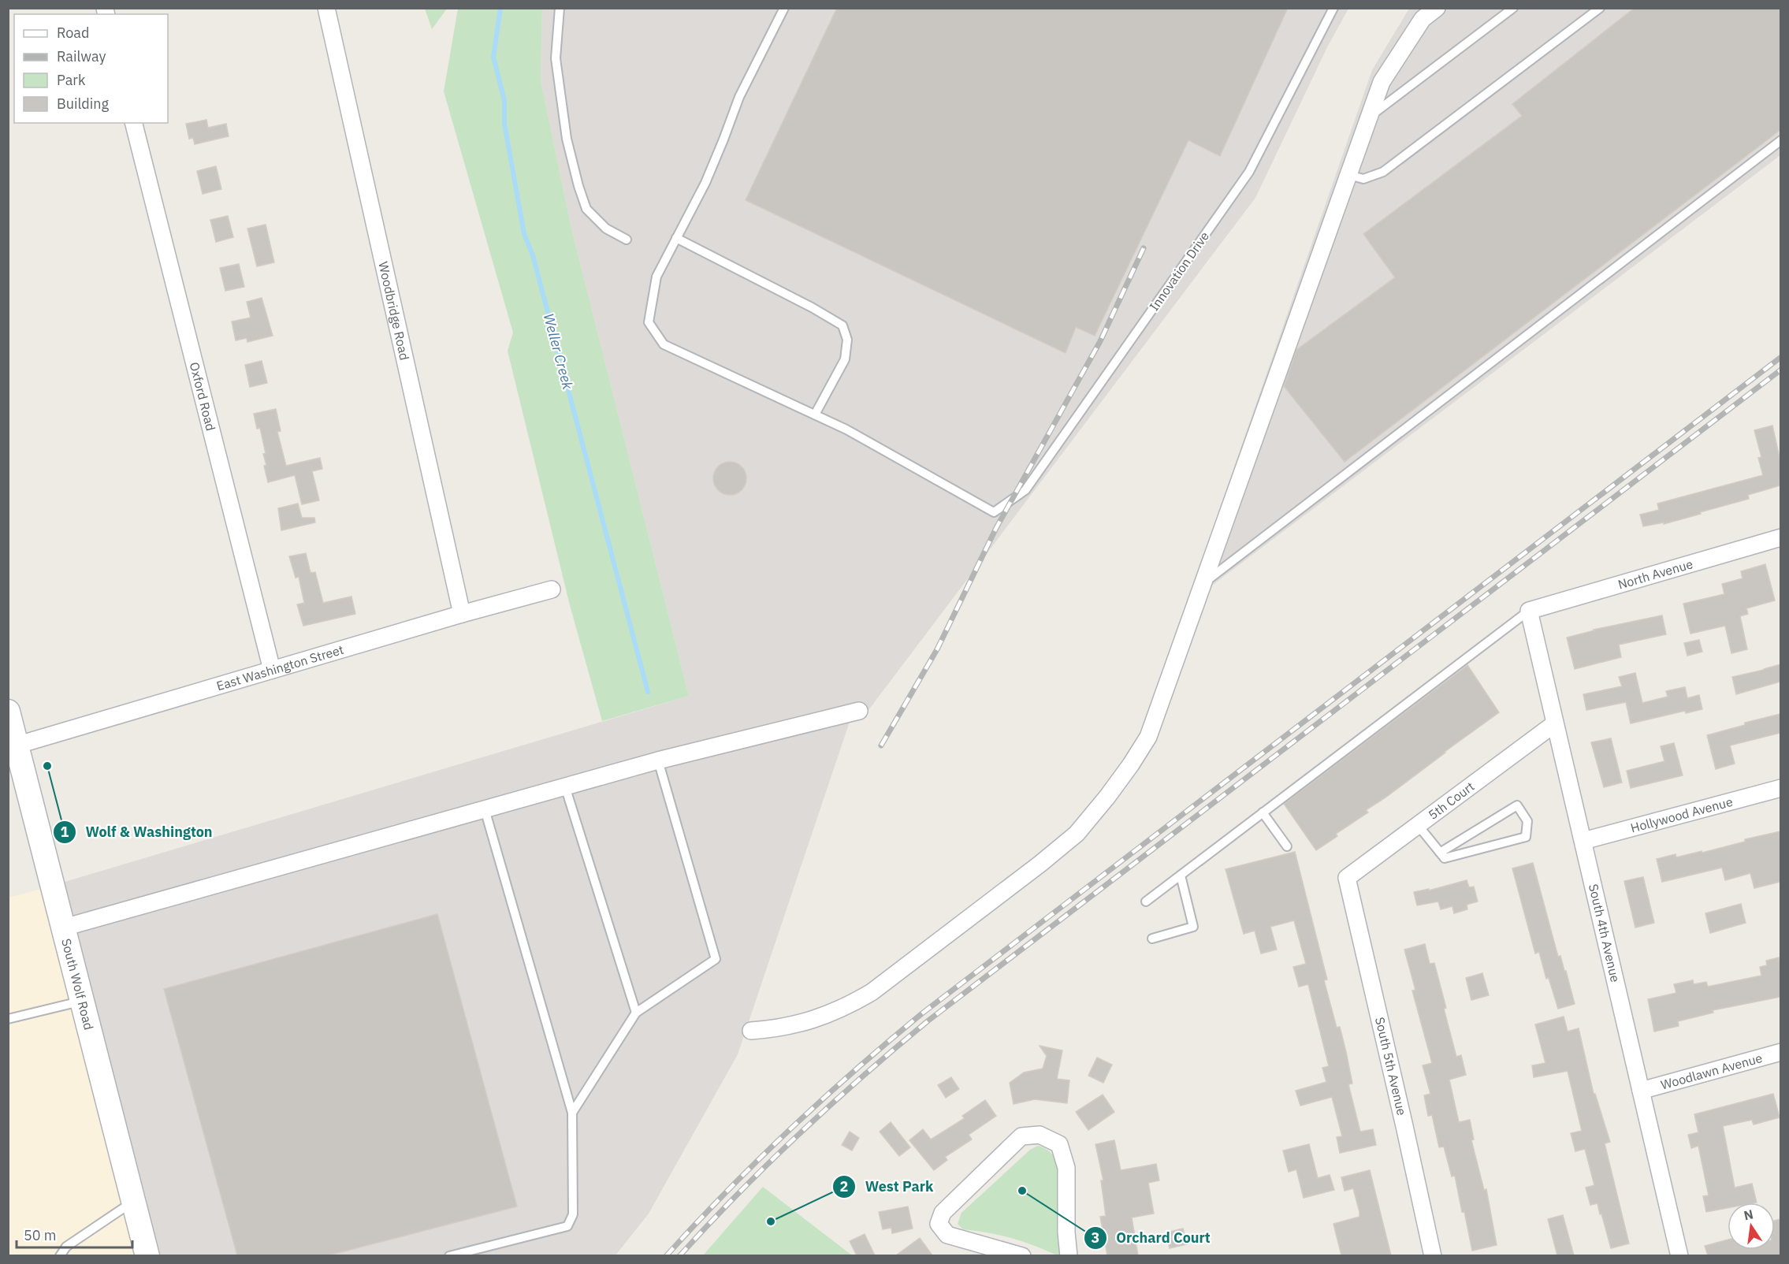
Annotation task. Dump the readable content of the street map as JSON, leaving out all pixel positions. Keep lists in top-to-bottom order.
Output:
{
  "streets": {
    "main road": ["South Wolf Road"],
    "street": [
      "Woodbridge Road",
      "Oxford Road",
      "North Avenue",
      "East Washington Street",
      "5th Court",
      "Hollywood Avenue",
      "South 4th Avenue",
      "South 5th Avenue",
      "Woodlawn Avenue"
    ],
    "lane": ["Innovation Drive"]
  },
  "crossings": [
    ["Woodbridge Road", "East Washington Street"],
    ["Oxford Road", "East Washington Street"],
    ["North Avenue", "South 4th Avenue"],
    ["East Washington Street", "South Wolf Road"],
    ["5th Court", "South 4th Avenue"],
    ["5th Court", "South 5th Avenue"],
    ["Hollywood Avenue", "South 4th Avenue"],
    ["South 4th Avenue", "Woodlawn Avenue"]
  ],
  "water": ["Weller Creek"],
  "places": ["Wolf & Washington", "Orchard Court", "West Park"],
  "legend": [
    "Road",
    "Railway",
    "Park",
    "Building"
  ],
  "scale_bar": "50 m",
  "north": "top"
}
